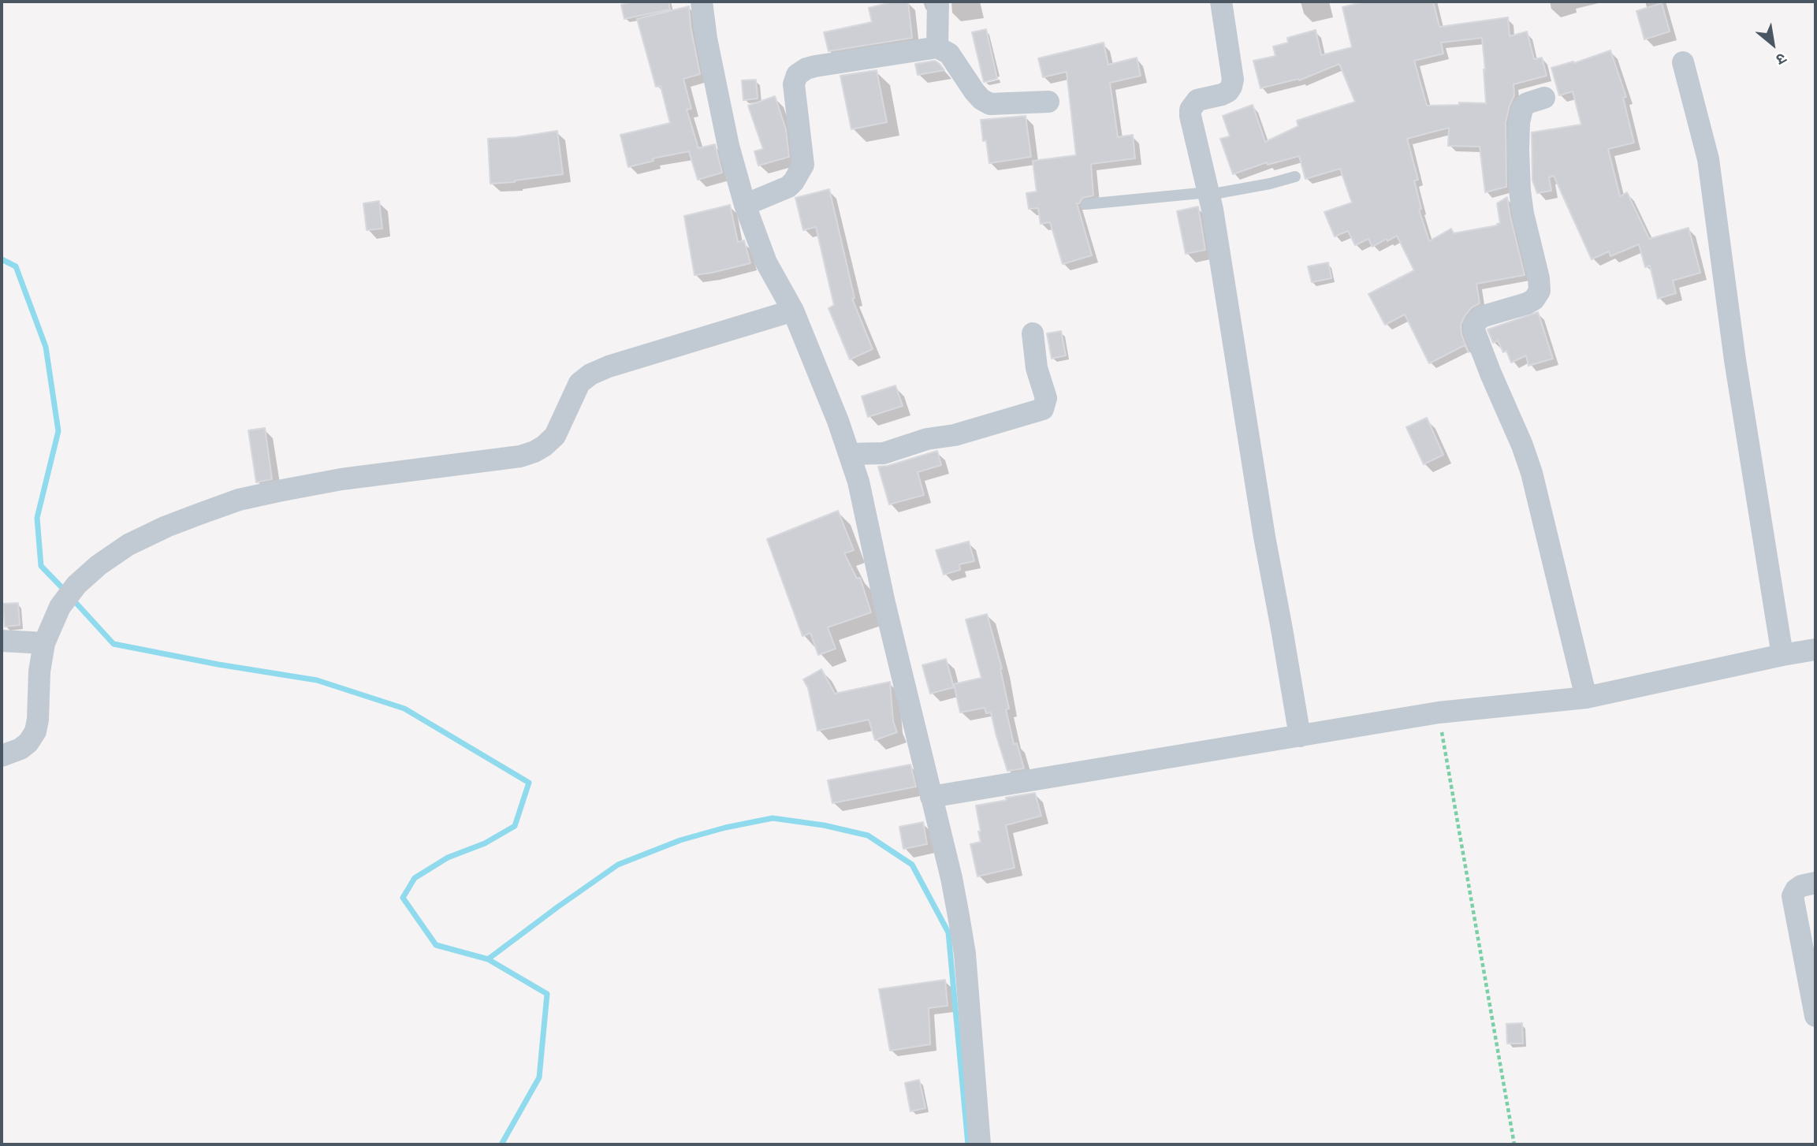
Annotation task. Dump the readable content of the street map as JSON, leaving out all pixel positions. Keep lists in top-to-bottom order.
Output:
{
  "north": "bottom right"
}
